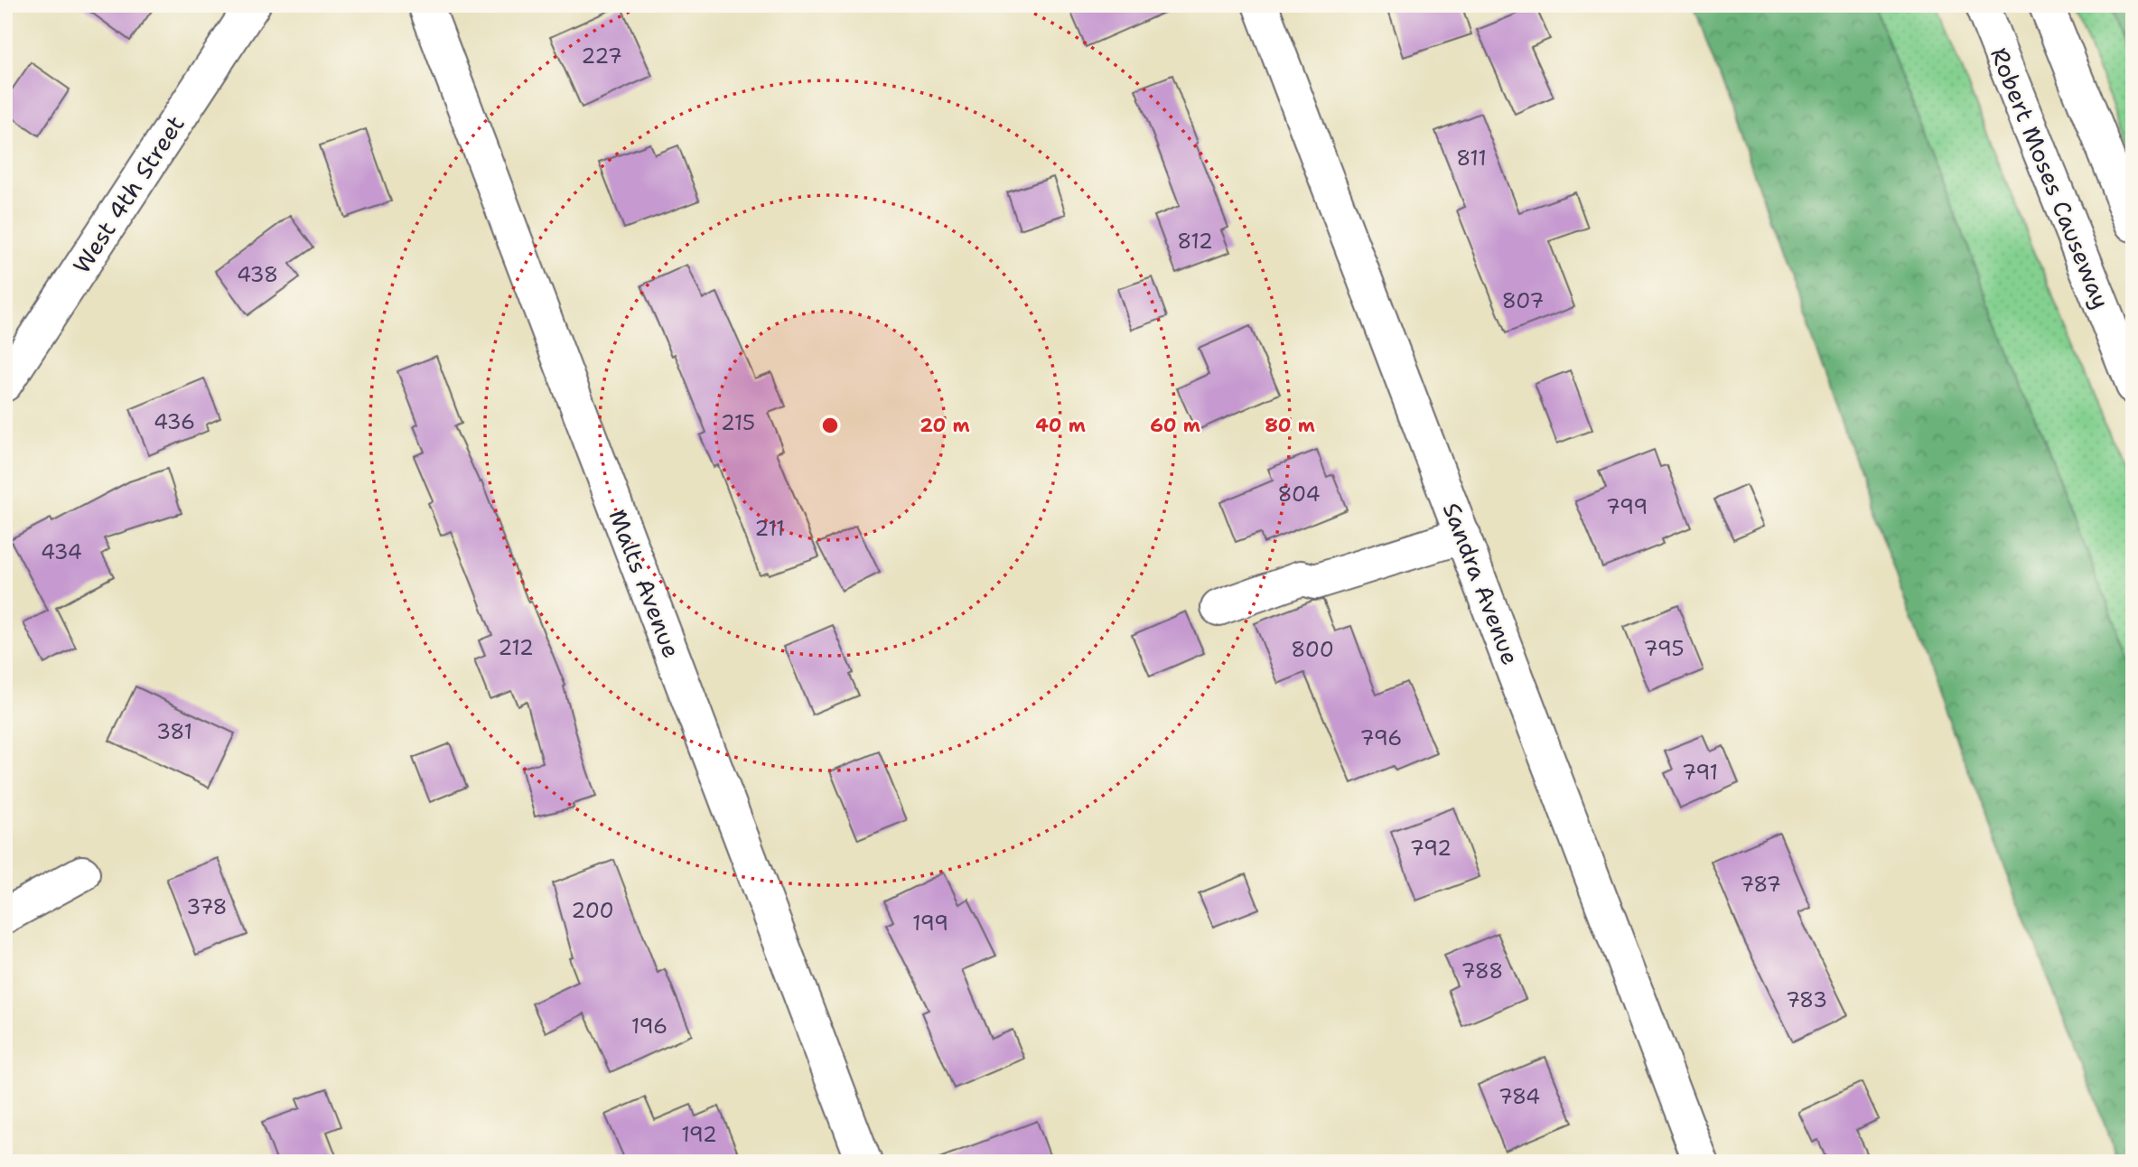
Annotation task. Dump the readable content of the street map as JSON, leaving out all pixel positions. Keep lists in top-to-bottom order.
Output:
{
  "streets": {
    "main road": [
      "Robert Moses Causeway",
      "West 4th Street",
      "Malts Avenue",
      "Sandra Avenue"
    ]
  },
  "house_numbers": [
    "227",
    "811",
    "812",
    "438",
    "807",
    "436",
    "215",
    "804",
    "799",
    "211",
    "434",
    "212",
    "795",
    "800",
    "381",
    "796",
    "791",
    "792",
    "787",
    "378",
    "200",
    "199",
    "788",
    "783",
    "196",
    "784",
    "192"
  ],
  "rings": [
    "20 m",
    "40 m",
    "60 m",
    "80 m"
  ]
}
